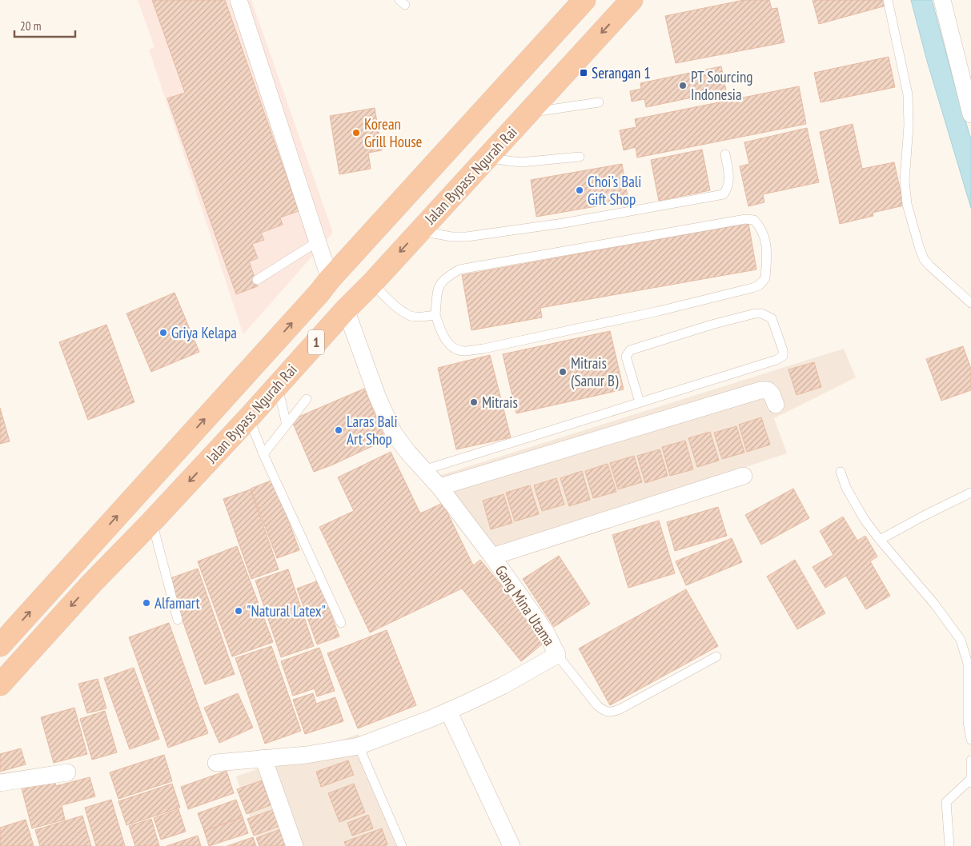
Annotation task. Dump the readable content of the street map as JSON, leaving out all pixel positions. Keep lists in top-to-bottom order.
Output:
{
  "streets": {
    "highway": ["Jalan Bypass Ngurah Rai", "1"],
    "street": ["Gang Mina Utama"]
  },
  "crossings": [
    ["Jalan Bypass Ngurah Rai", "Gang Mina Utama"]
  ],
  "places": {
    "transit": ["Serangan 1"],
    "other": [
      "PT Sourcing Indonesia",
      "Korean Grill House",
      "Choi's Bali Gift Shop",
      "Griya Kelapa",
      "Mitrais (Sanur B)",
      "Mitrais",
      "Laras Bali Art Shop",
      "Alfamart",
      "\"Natural Latex\""
    ]
  },
  "scale_bar": "20 m"
}
